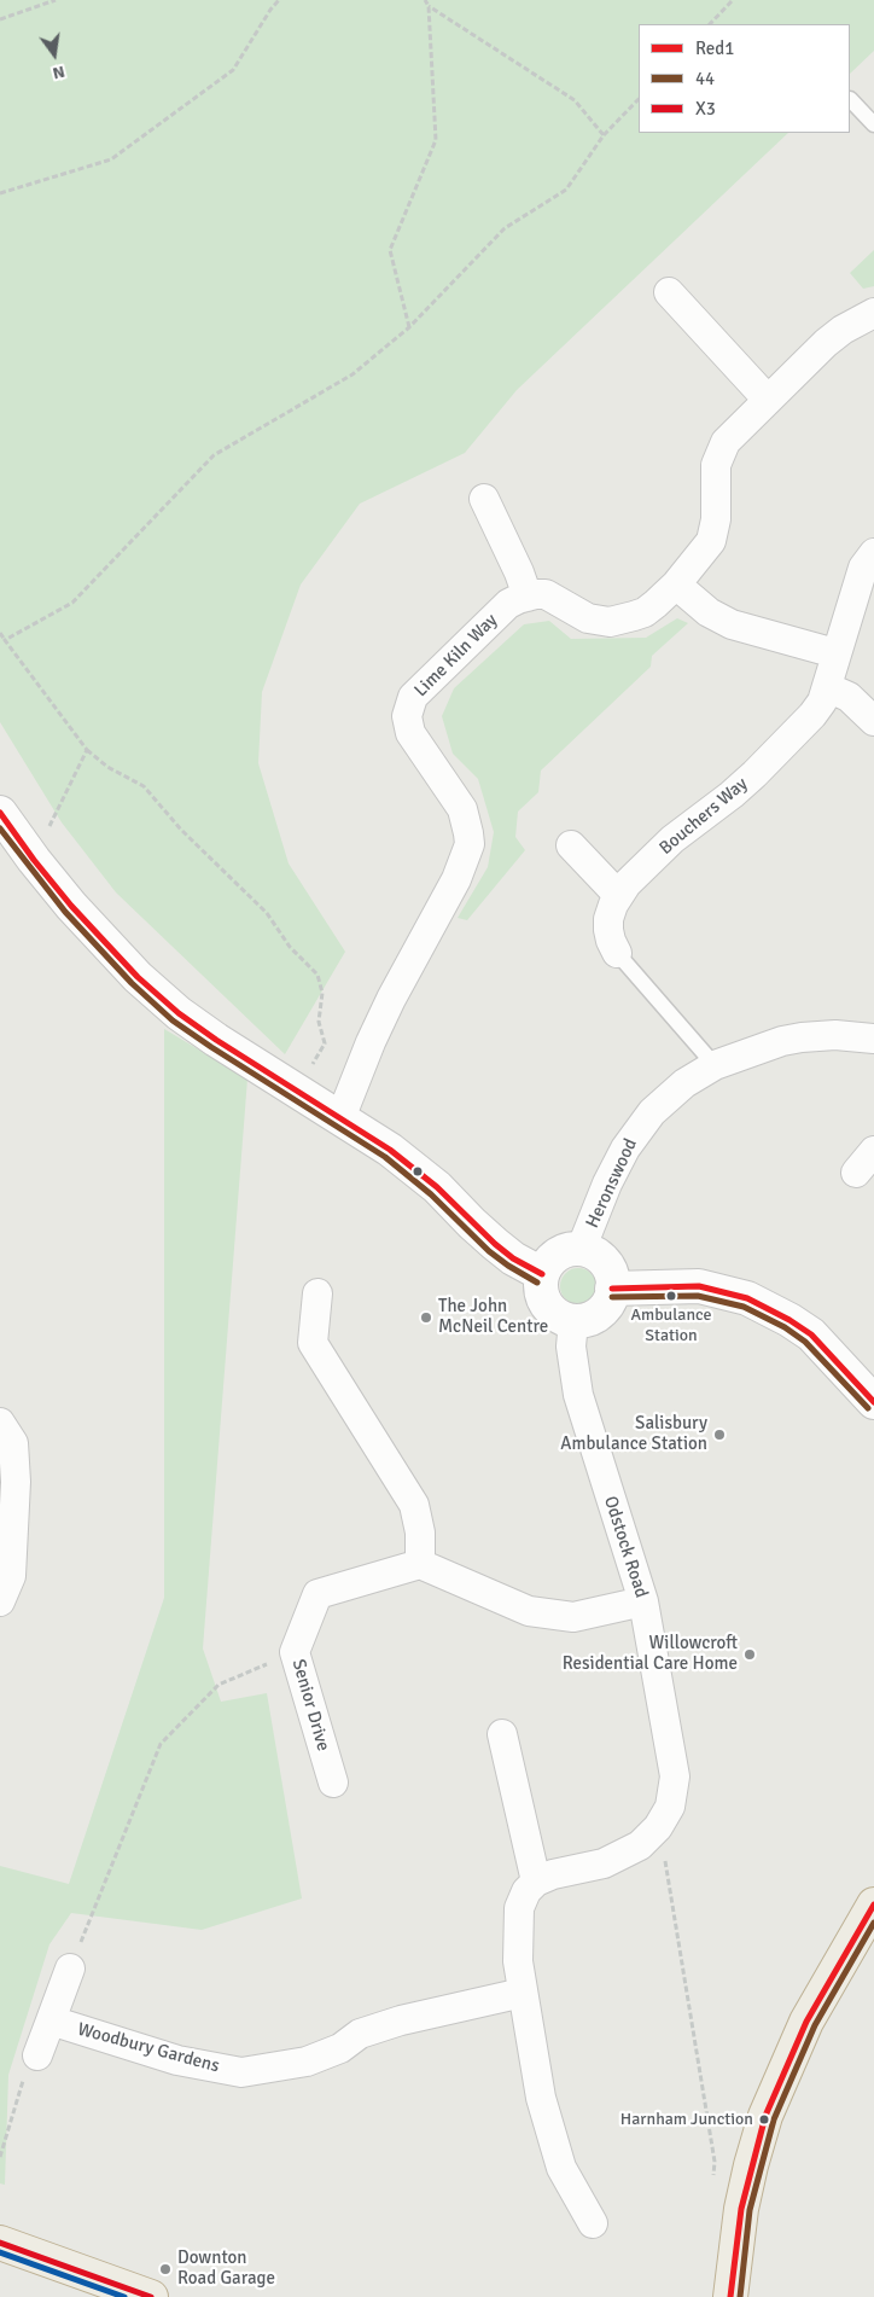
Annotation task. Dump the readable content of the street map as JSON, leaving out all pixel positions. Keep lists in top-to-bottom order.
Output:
{
  "streets": {
    "street": [
      "Lime Kiln Way",
      "Bouchers Way",
      "Heronswood",
      "Odstock Road",
      "Senior Drive",
      "Woodbury Gardens"
    ]
  },
  "crossings": [
    ["Heronswood", "Odstock Road"]
  ],
  "places": [
    "Ambulance Station",
    "The John McNeil Centre",
    "Salisbury Ambulance Station",
    "Willowcroft Residential Care Home",
    "Harnham Junction",
    "Downton Road Garage"
  ],
  "lines": ["transit line Red1", "transit line 44", "transit line X3"],
  "legend": ["Red1", "44", "X3"],
  "north": "bottom"
}
